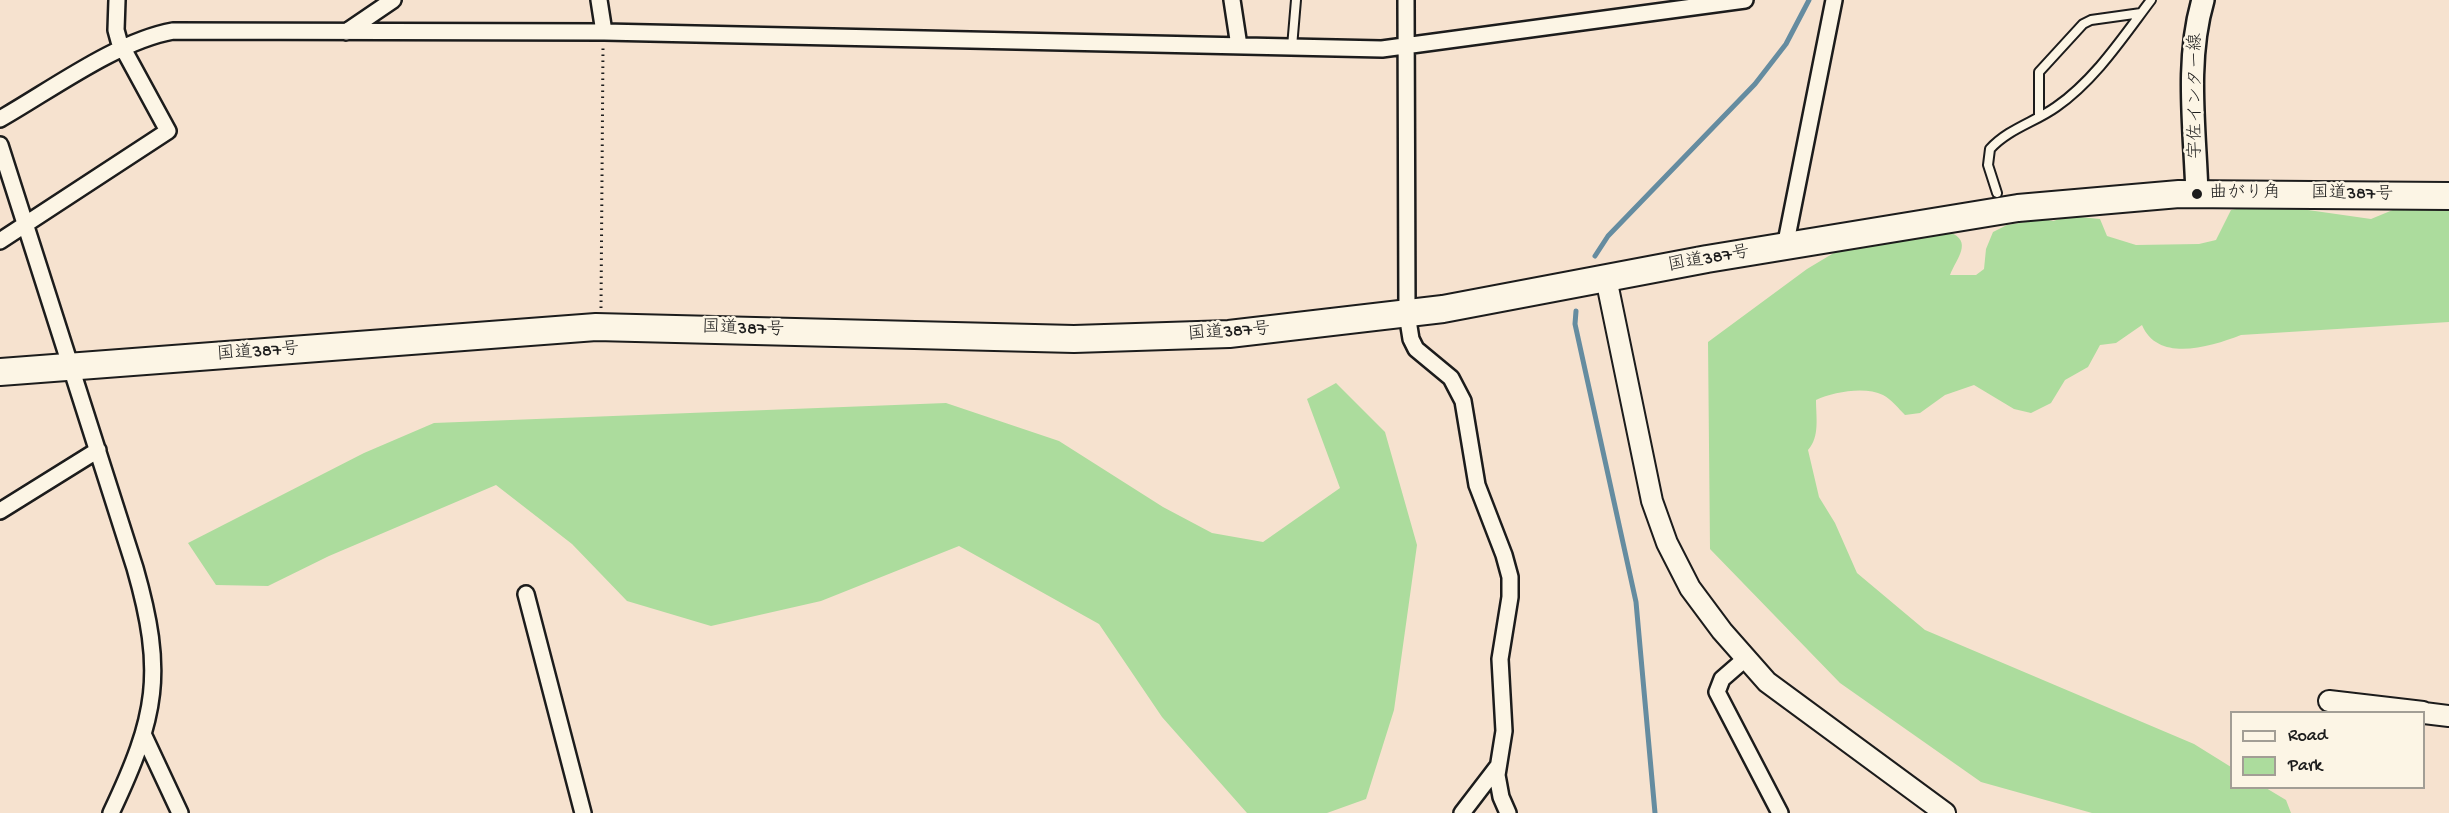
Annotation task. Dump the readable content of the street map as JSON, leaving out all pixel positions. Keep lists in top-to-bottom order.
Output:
{
  "streets": {
    "highway": ["国道387号"],
    "main road": ["宇佐インター線"]
  },
  "crossings": [
    ["宇佐インター線", "国道387号"]
  ],
  "places": ["曲がり角"],
  "legend": ["Road", "Park"]
}
